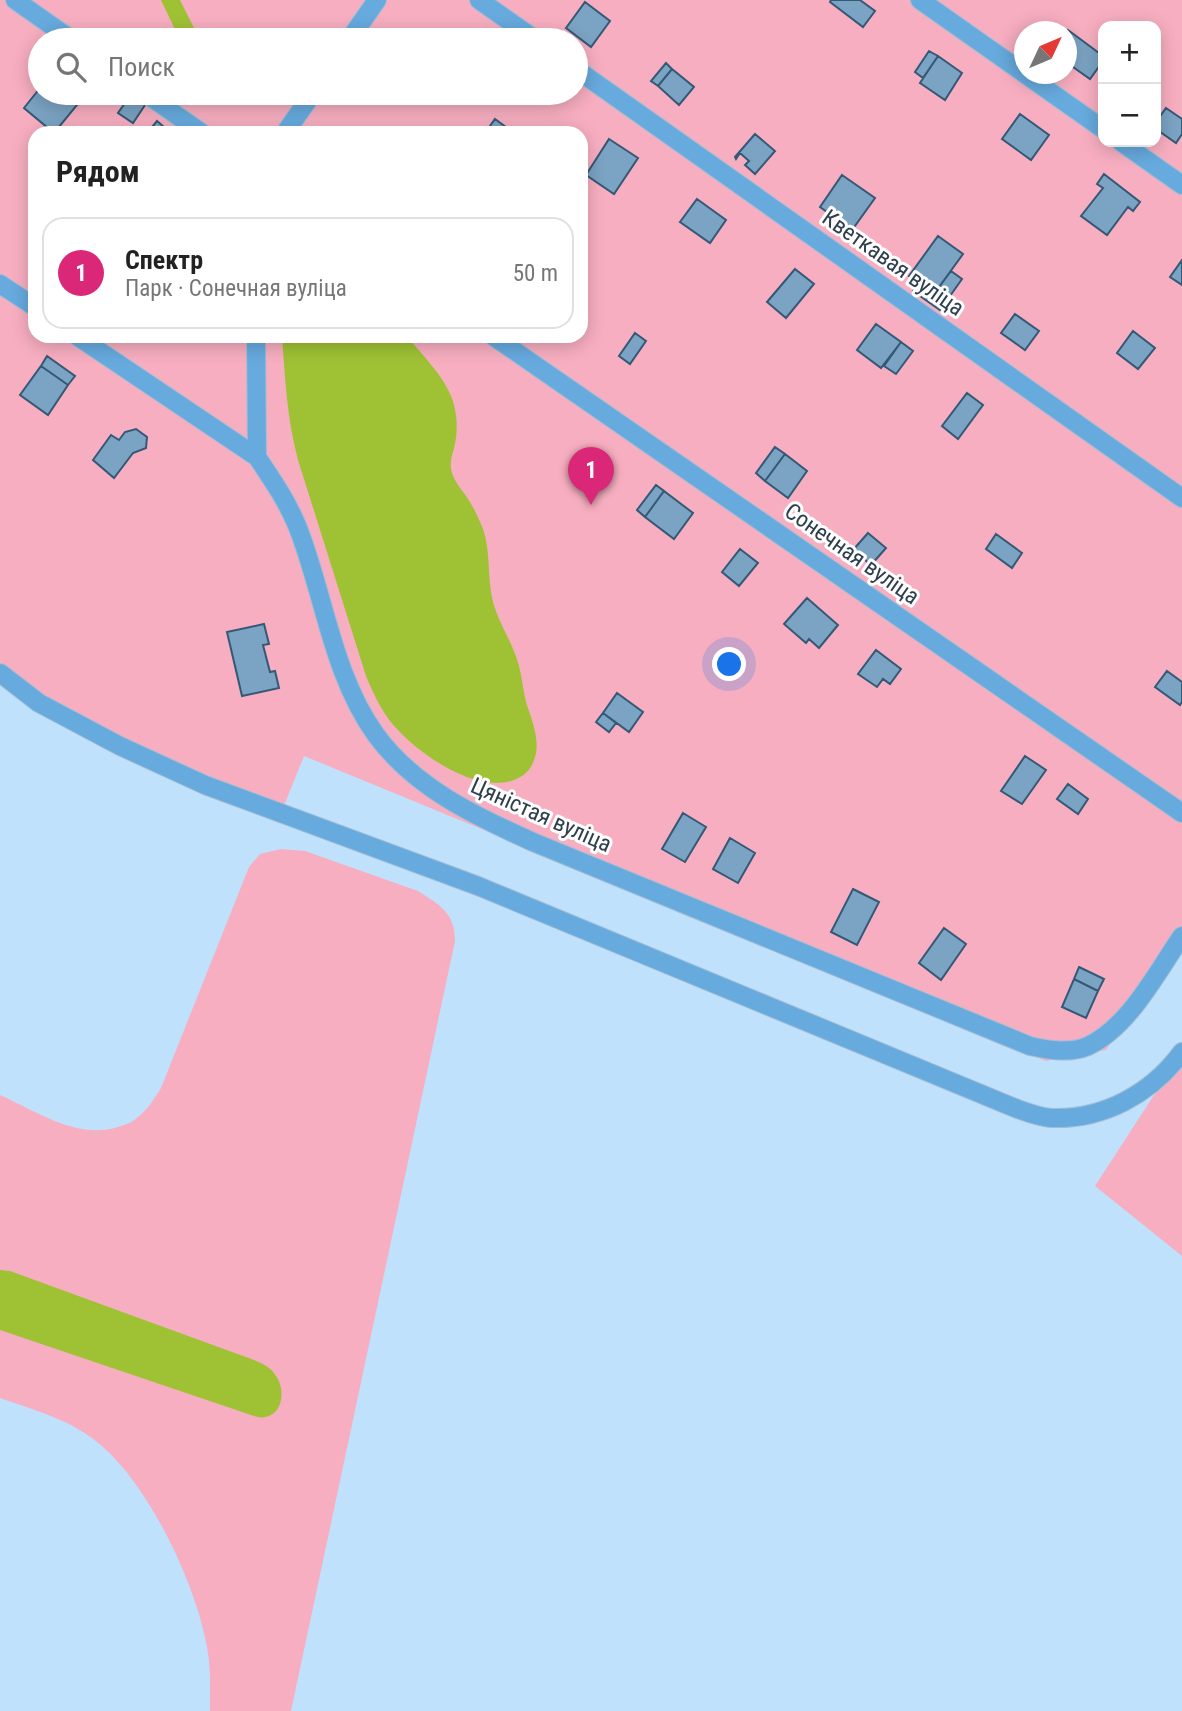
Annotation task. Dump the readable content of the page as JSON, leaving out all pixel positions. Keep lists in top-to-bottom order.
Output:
{
  "streets": {
    "street": ["Кветкавая вуліца", "Сонечная вуліца", "Цяністая вуліца"]
  },
  "north": "top right",
  "page": {
    "map_buttons": ["+", "−"],
    "search": "Поиск",
    "heading": "Рядом",
    "list": [
      {
        "mark": "1",
        "name": "Спектр",
        "note": "Парк · Сонечная вуліца",
        "value": "50 m"
      }
    ],
    "pins": "1"
  }
}
